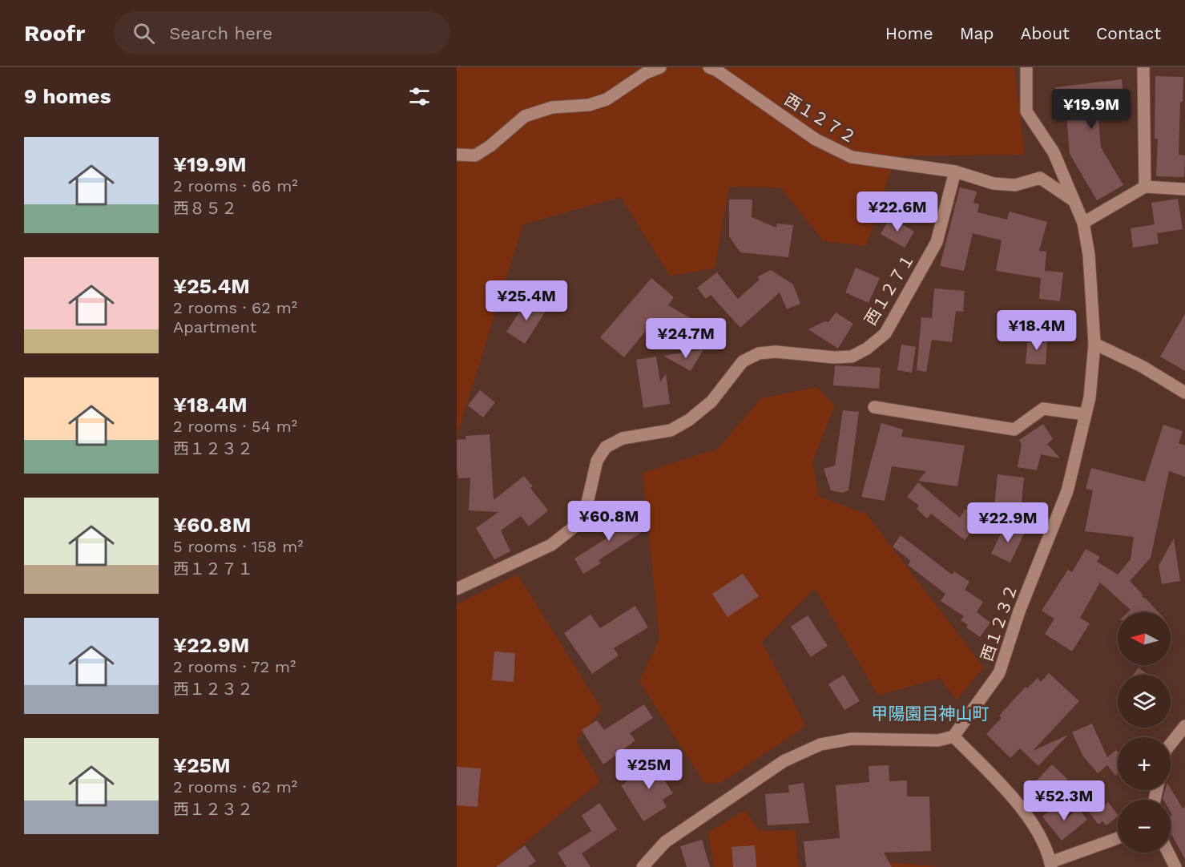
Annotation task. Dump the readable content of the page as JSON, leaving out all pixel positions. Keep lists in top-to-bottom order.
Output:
{
  "streets": {
    "street": ["西１２７２", "西１２７１", "西１２３２"]
  },
  "crossings": [
    ["西１２７２", "西１２７１"]
  ],
  "districts": ["甲陽園目神山町"],
  "north": "left",
  "page": {
    "header": "Roofr",
    "search": "Search here",
    "nav": [
      "Home",
      "Map",
      "About",
      "Contact"
    ],
    "heading": "9 homes",
    "price": [
      "¥19.9M",
      "¥22.6M",
      "¥25.4M",
      "¥18.4M",
      "¥24.7M",
      "¥60.8M",
      "¥22.9M",
      "¥25M",
      "¥52.3M"
    ],
    "list": [
      {
        "name": "¥19.9M",
        "note": "2 rooms · 66 m² · 西８５２"
      },
      {
        "name": "¥25.4M",
        "note": "2 rooms · 62 m² · Apartment"
      },
      {
        "name": "¥18.4M",
        "note": "2 rooms · 54 m² · 西１２３２"
      },
      {
        "name": "¥60.8M",
        "note": "5 rooms · 158 m² · 西１２７１"
      },
      {
        "name": "¥22.9M",
        "note": "2 rooms · 72 m² · 西１２３２"
      },
      {
        "name": "¥25M",
        "note": "2 rooms · 62 m² · 西１２３２"
      }
    ],
    "map_buttons": ["+", "−"]
  }
}
